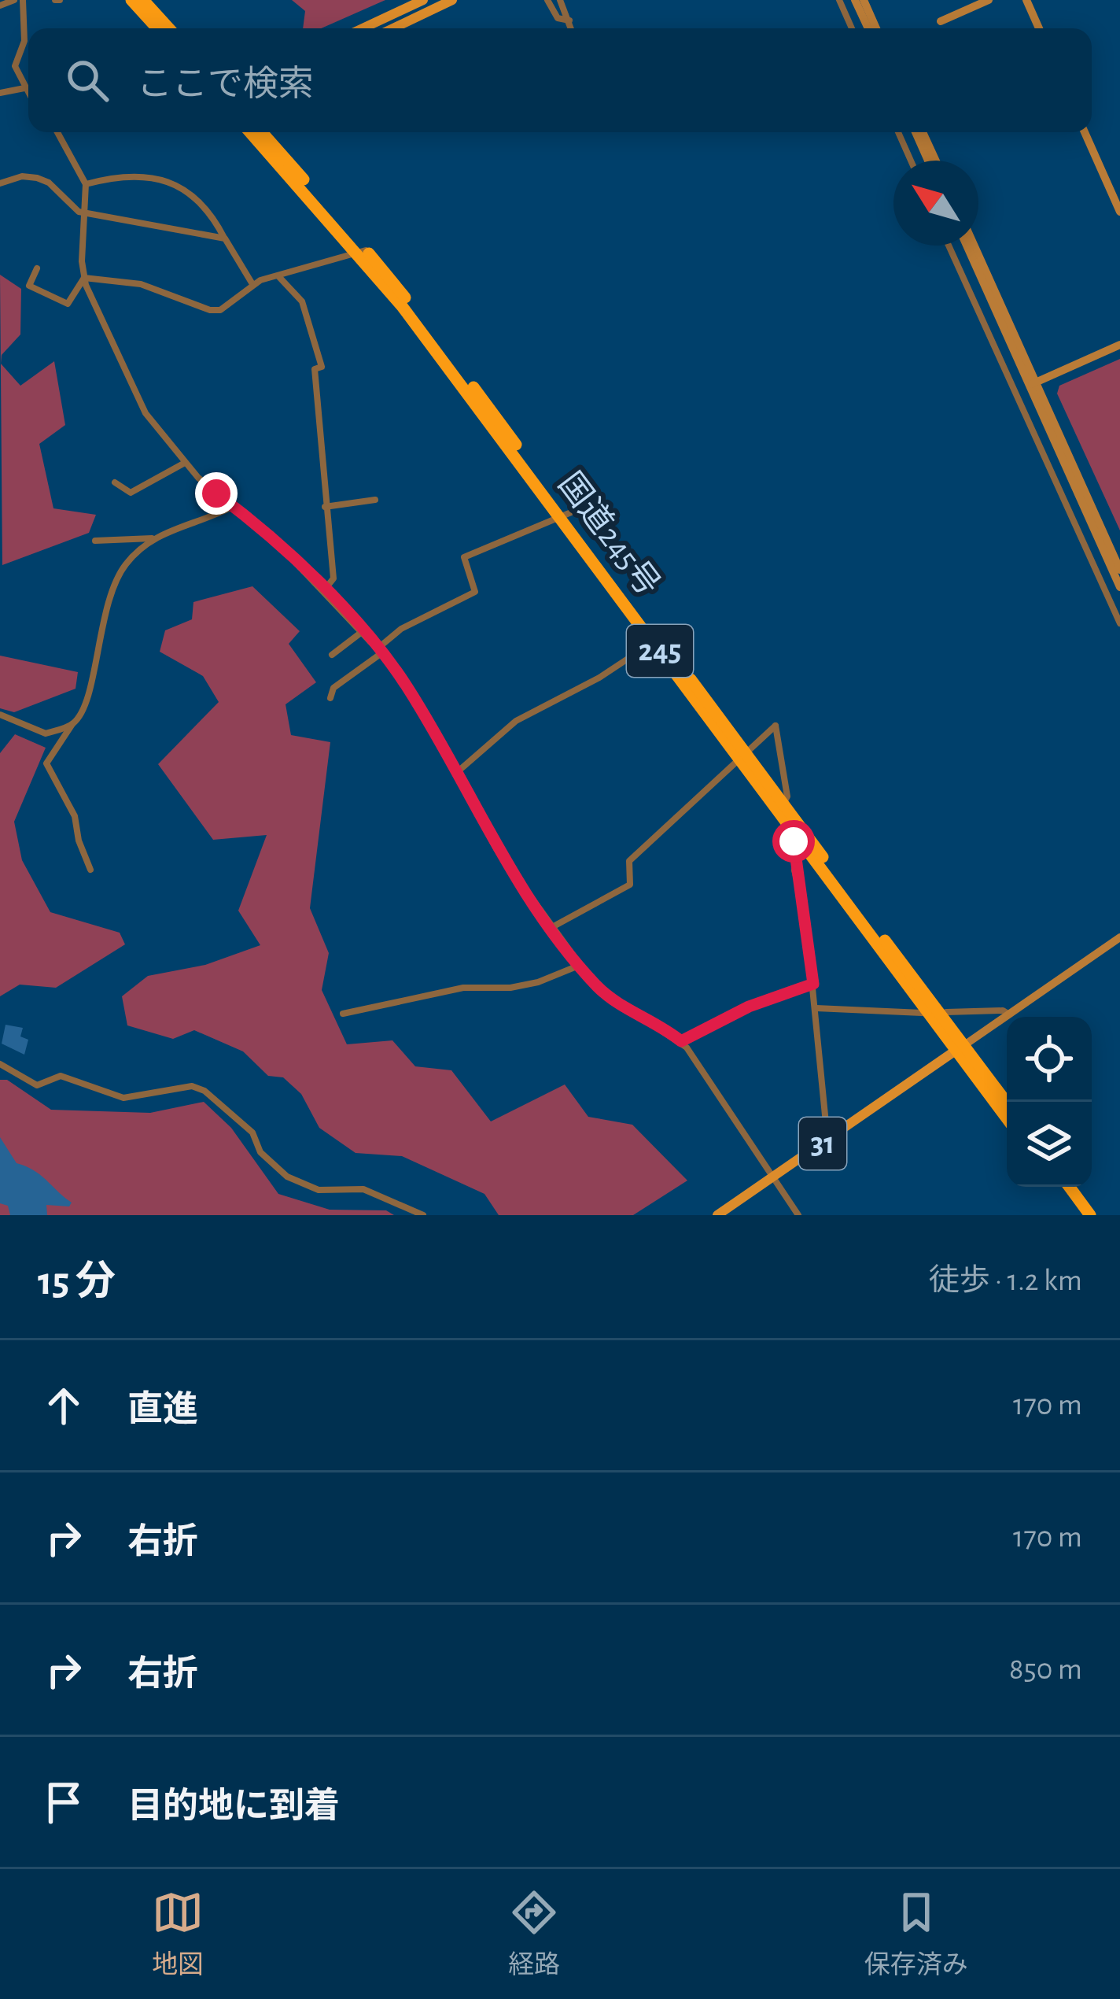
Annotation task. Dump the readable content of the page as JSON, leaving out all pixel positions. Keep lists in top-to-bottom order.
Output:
{
  "streets": {
    "highway": ["国道245号", "245"],
    "main road": ["31"]
  },
  "crossings": [
    ["国道245号", "31"]
  ],
  "north": "top left",
  "page": {
    "search": "ここで検索",
    "heading": ["15 分", "徒歩 · 1.2 km"],
    "list": [
      ["直進", "170 m"],
      ["右折", "170 m"],
      ["右折", "850 m"],
      "目的地に到着"
    ],
    "nav": ["地図", "経路", "保存済み"]
  }
}
